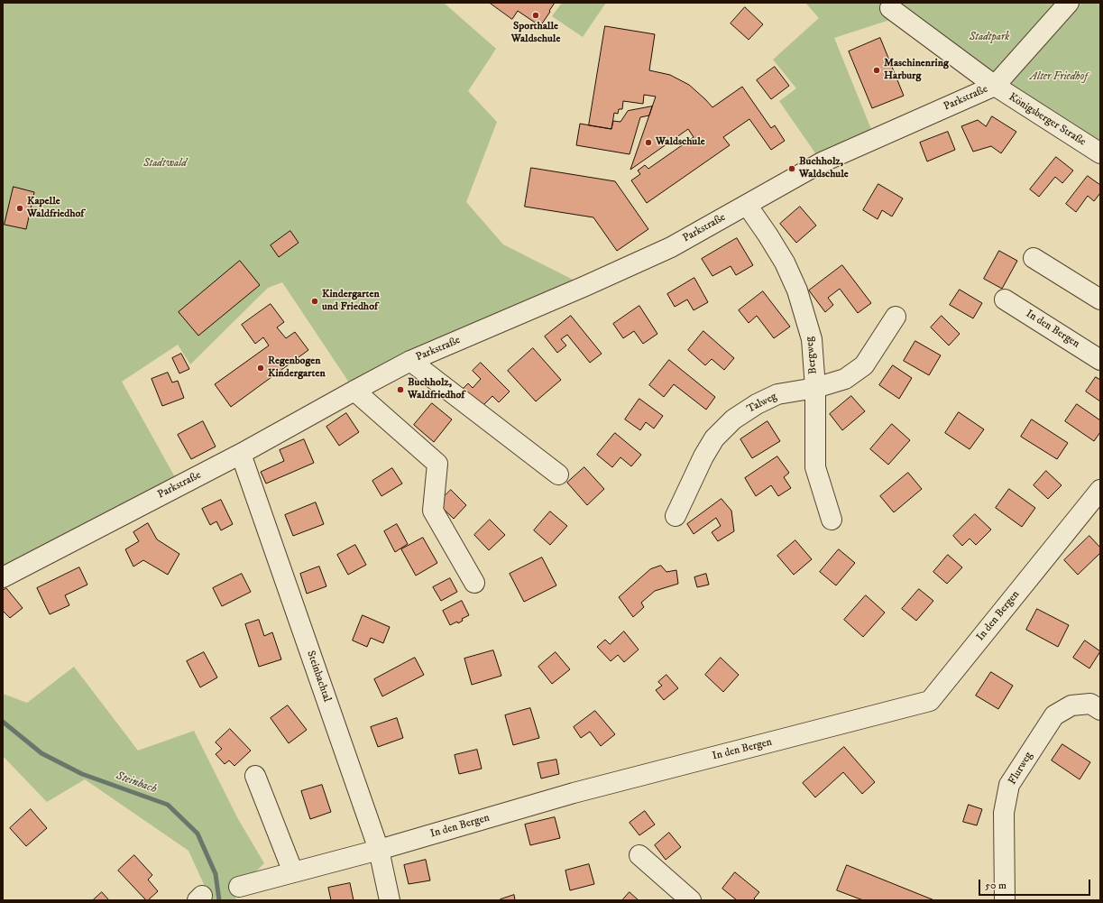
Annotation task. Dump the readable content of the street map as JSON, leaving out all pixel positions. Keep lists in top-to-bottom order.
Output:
{
  "streets": {
    "street": [
      "Parkstraße",
      "Königsberger Straße",
      "In den Bergen",
      "Bergweg",
      "Talweg",
      "Steinbachtal",
      "Flurweg"
    ]
  },
  "crossings": [
    ["Parkstraße", "Königsberger Straße"],
    ["Parkstraße", "Bergweg"],
    ["Parkstraße", "Steinbachtal"],
    ["In den Bergen", "Steinbachtal"],
    ["Bergweg", "Talweg"]
  ],
  "water": ["Steinbach"],
  "parks": ["Stadtpark", "Alter Friedhof", "Stadtwald"],
  "places": [
    "Sporthalle Waldschule",
    "Maschinenring Harburg",
    "Waldschule",
    "Buchholz, Waldschule",
    "Kapelle Waldfriedhof",
    "Kindergarten und Friedhof",
    "Regenbogen Kindergarten",
    "Buchholz, Waldfriedhof"
  ],
  "scale_bar": "50 m"
}
